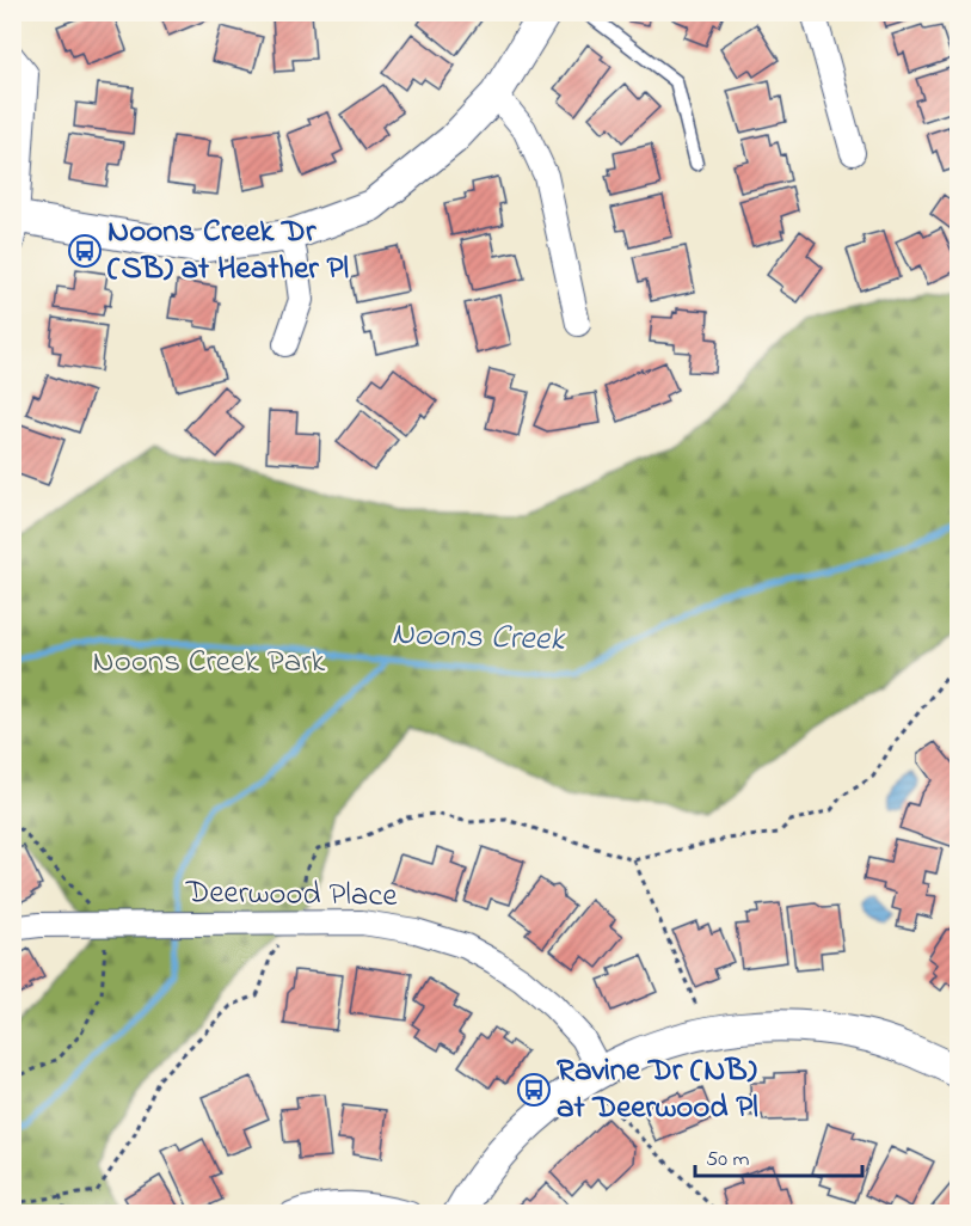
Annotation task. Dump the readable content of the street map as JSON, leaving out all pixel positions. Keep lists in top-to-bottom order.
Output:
{
  "streets": {
    "street": ["Deerwood Place"]
  },
  "water": ["Noons Creek"],
  "parks": ["Noons Creek Park"],
  "places": {
    "bus stop": ["Noons Creek Dr (SB) at Heather Pl", "Ravine Dr (NB) at Deerwood Pl"]
  },
  "scale_bar": "50 m"
}
